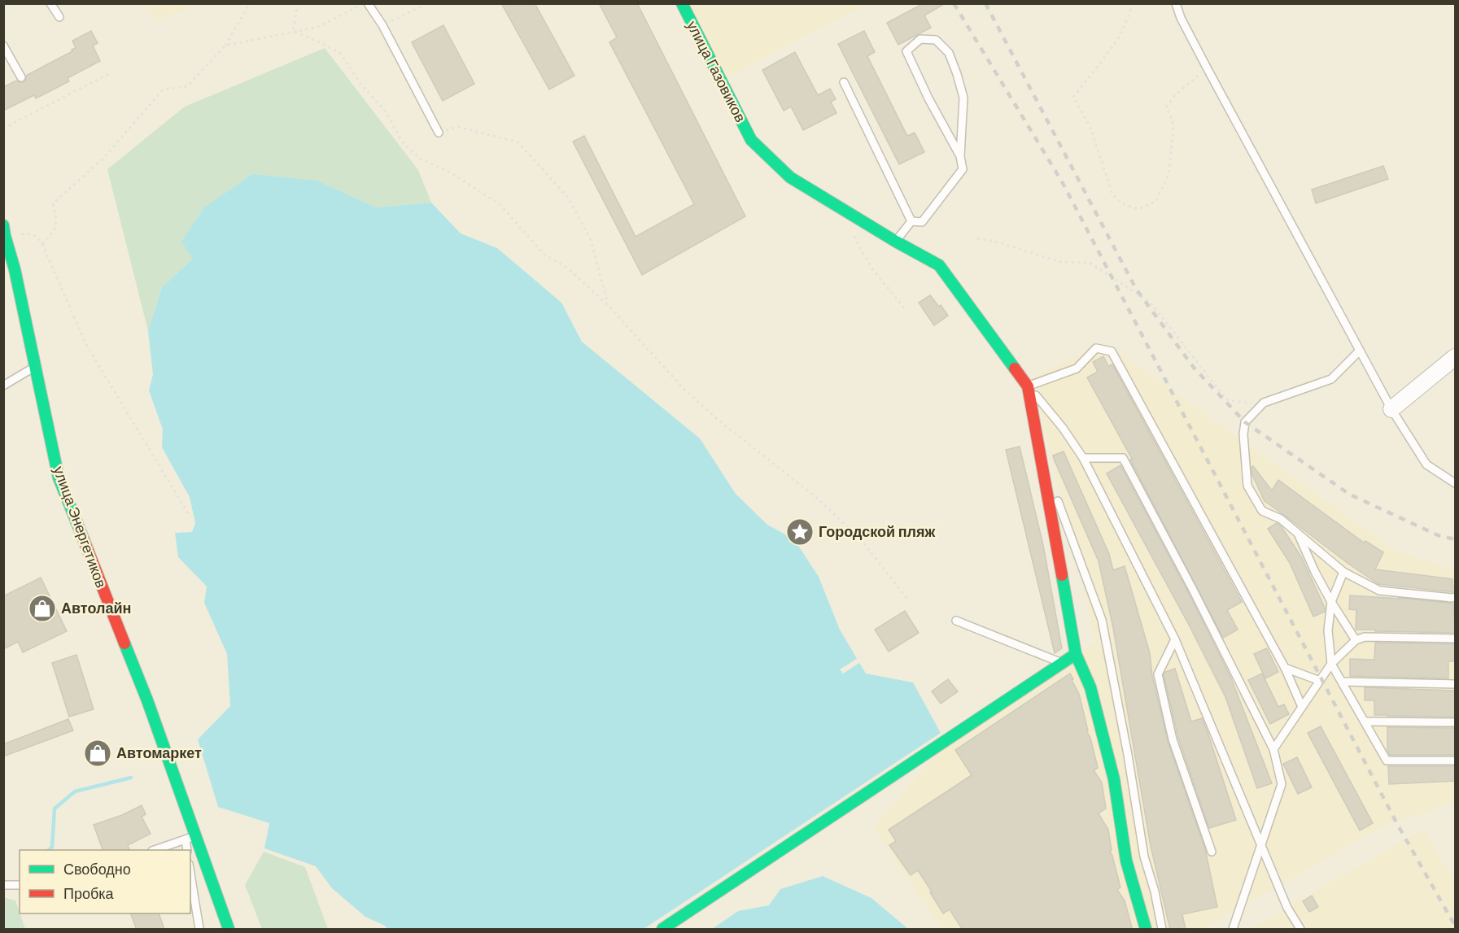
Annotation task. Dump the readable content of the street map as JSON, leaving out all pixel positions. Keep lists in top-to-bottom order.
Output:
{
  "streets": {
    "street": ["улица Газовиков", "улица Энергетиков"]
  },
  "places": {
    "place": ["Городской пляж"],
    "shop": ["Автолайн", "Автомаркет"]
  },
  "legend": ["Свободно", "Пробка"]
}
